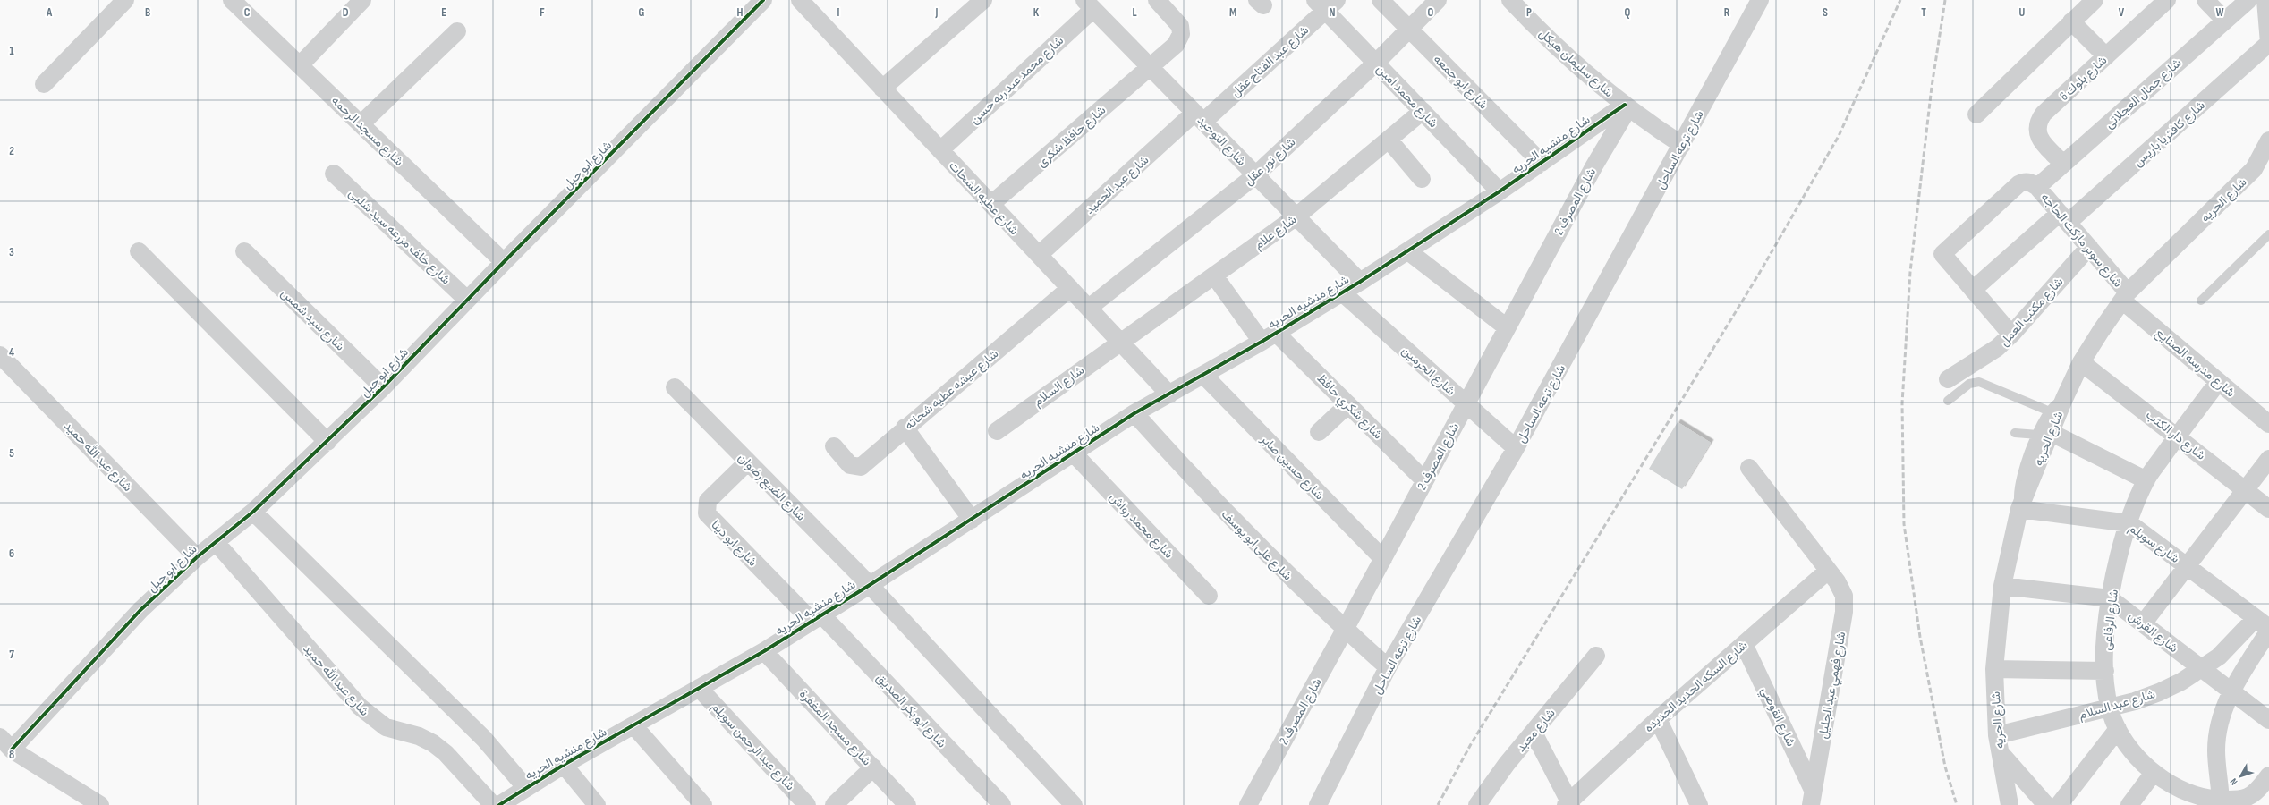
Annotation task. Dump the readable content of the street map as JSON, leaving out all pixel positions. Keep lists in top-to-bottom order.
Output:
{
  "streets": {
    "street": [
      "شارع عبد الفتاح عقل",
      "شارع سليمان هيكل",
      "شارع بلوك 6",
      "شارع محمد عبد ربه حسن",
      "شارع ابو جمعه",
      "شارع جمال العجلاتى",
      "شارع محمد امين",
      "شارع مسجد الرحمه",
      "شارع كافتريا باريس",
      "شارع حافظ شكرى",
      "شارع التوحيد",
      "شارع منشيه الحريه",
      "شارع ترعه الساحل",
      "شارع نور عقل",
      "شارع ابو جبل",
      "شارع عبد الحميد",
      "شارع عطيه الشحات",
      "شارع الحريه",
      "شارع المصرف 2",
      "شارع علام",
      "شارع خلف مزرعه سيد شلبى",
      "شارع سوبر ماركت الحاجه",
      "شارع مكتب العمل",
      "شارع سيد شمس",
      "شارع مدرسه الصنايع",
      "شارع الحرمين",
      "شارع السلام",
      "شارع عيشه عطيه شحاته",
      "شارع شكري حافظ",
      "شارع دار الكتب",
      "شارع عبد الله حميد",
      "شارع حسين صابر",
      "شارع الضبع رضوان",
      "شارع محمد رواش",
      "شارع ابو دينا",
      "شارع سويلم",
      "شارع على ابو يوسف",
      "شارع الرفاعى",
      "شارع القرش",
      "شارع فهمي عبد الجليل",
      "شارع السكه الحديد الجديده",
      "شارع عبد السلام",
      "شارع ابو بكر الصديق",
      "شارع القوصي",
      "شارع مسجد المغفرة",
      "شارع معبد",
      "شارع عبد الرحمن سويلم"
    ]
  },
  "crossings": [
    ["شارع عبد الفتاح عقل", "شارع محمد امين"],
    ["شارع عبد الفتاح عقل", "شارع التوحيد"],
    ["شارع عبد الفتاح عقل", "شارع عبد الحميد"],
    ["شارع سليمان هيكل", "شارع منشيه الحريه"],
    ["شارع سليمان هيكل", "شارع ترعه الساحل"],
    ["شارع سليمان هيكل", "شارع المصرف 2"],
    ["شارع بلوك 6", "شارع جمال العجلاتى"],
    ["شارع محمد عبد ربه حسن", "شارع التوحيد"],
    ["شارع محمد عبد ربه حسن", "شارع عطيه الشحات"],
    ["شارع ابو جمعه", "شارع منشيه الحريه"],
    ["شارع ابو جمعه", "شارع نور عقل"],
    ["شارع جمال العجلاتى", "شارع سوبر ماركت الحاجه"],
    ["شارع محمد امين", "شارع منشيه الحريه"],
    ["شارع محمد امين", "شارع نور عقل"],
    ["شارع محمد امين", "شارع علام"],
    ["شارع مسجد الرحمه", "شارع ابو جبل"],
    ["شارع كافتريا باريس", "شارع سوبر ماركت الحاجه"],
    ["شارع حافظ شكرى", "شارع التوحيد"],
    ["شارع حافظ شكرى", "شارع عطيه الشحات"],
    ["شارع التوحيد", "شارع منشيه الحريه"],
    ["شارع التوحيد", "شارع نور عقل"],
    ["شارع التوحيد", "شارع عبد الحميد"],
    ["شارع التوحيد", "شارع علام"],
    ["شارع منشيه الحريه", "شارع عطيه الشحات"],
    ["شارع منشيه الحريه", "شارع المصرف 2"],
    ["شارع منشيه الحريه", "شارع الحرمين"],
    ["شارع منشيه الحريه", "شارع شكري حافظ"],
    ["شارع منشيه الحريه", "شارع حسين صابر"],
    ["شارع منشيه الحريه", "شارع الضبع رضوان"],
    ["شارع منشيه الحريه", "شارع محمد رواش"],
    ["شارع منشيه الحريه", "شارع ابو دينا"],
    ["شارع منشيه الحريه", "شارع على ابو يوسف"],
    ["شارع منشيه الحريه", "شارع ابو بكر الصديق"],
    ["شارع منشيه الحريه", "شارع مسجد المغفرة"],
    ["شارع منشيه الحريه", "شارع عبد الرحمن سويلم"],
    ["شارع ترعه الساحل", "شارع الحرمين"],
    ["شارع ترعه الساحل", "شارع على ابو يوسف"],
    ["شارع نور عقل", "شارع عطيه الشحات"],
    ["شارع ابو جبل", "شارع خلف مزرعه سيد شلبى"],
    ["شارع ابو جبل", "شارع سيد شمس"],
    ["شارع ابو جبل", "شارع عبد الله حميد"],
    ["شارع عبد الحميد", "شارع عطيه الشحات"],
    ["شارع عطيه الشحات", "شارع علام"],
    ["شارع عطيه الشحات", "شارع السلام"],
    ["شارع عطيه الشحات", "شارع عيشه عطيه شحاته"],
    ["شارع الحريه", "شارع سوبر ماركت الحاجه"],
    ["شارع الحريه", "شارع مدرسه الصنايع"],
    ["شارع الحريه", "شارع دار الكتب"],
    ["شارع الحريه", "شارع سويلم"],
    ["شارع الحريه", "شارع القرش"],
    ["شارع الحريه", "شارع عبد السلام"],
    ["شارع المصرف 2", "شارع الحرمين"],
    ["شارع المصرف 2", "شارع شكري حافظ"],
    ["شارع المصرف 2", "شارع حسين صابر"],
    ["شارع المصرف 2", "شارع على ابو يوسف"],
    ["شارع علام", "شارع السلام"],
    ["شارع علام", "شارع شكري حافظ"],
    ["شارع سوبر ماركت الحاجه", "شارع مكتب العمل"],
    ["شارع سوبر ماركت الحاجه", "شارع مدرسه الصنايع"],
    ["شارع مدرسه الصنايع", "شارع الرفاعى"],
    ["شارع دار الكتب", "شارع الرفاعى"],
    ["شارع الضبع رضوان", "شارع ابو دينا"],
    ["شارع ابو دينا", "شارع ابو بكر الصديق"],
    ["شارع سويلم", "شارع الرفاعى"],
    ["شارع سويلم", "شارع عبد السلام"],
    ["شارع الرفاعى", "شارع القرش"],
    ["شارع الرفاعى", "شارع عبد السلام"],
    ["شارع القرش", "شارع عبد السلام"],
    ["شارع فهمي عبد الجليل", "شارع السكه الحديد الجديده"],
    ["شارع فهمي عبد الجليل", "شارع القوصي"],
    ["شارع السكه الحديد الجديده", "شارع القوصي"]
  ],
  "north": "bottom left",
  "grid": {
    "columns": [
      "A",
      "B",
      "C",
      "D",
      "E",
      "F",
      "G",
      "H",
      "I",
      "J",
      "K",
      "L",
      "M",
      "N",
      "O",
      "P",
      "Q",
      "R",
      "S",
      "T",
      "U",
      "V",
      "W"
    ],
    "rows": [
      "1",
      "2",
      "3",
      "4",
      "5",
      "6",
      "7",
      "8"
    ]
  }
}
